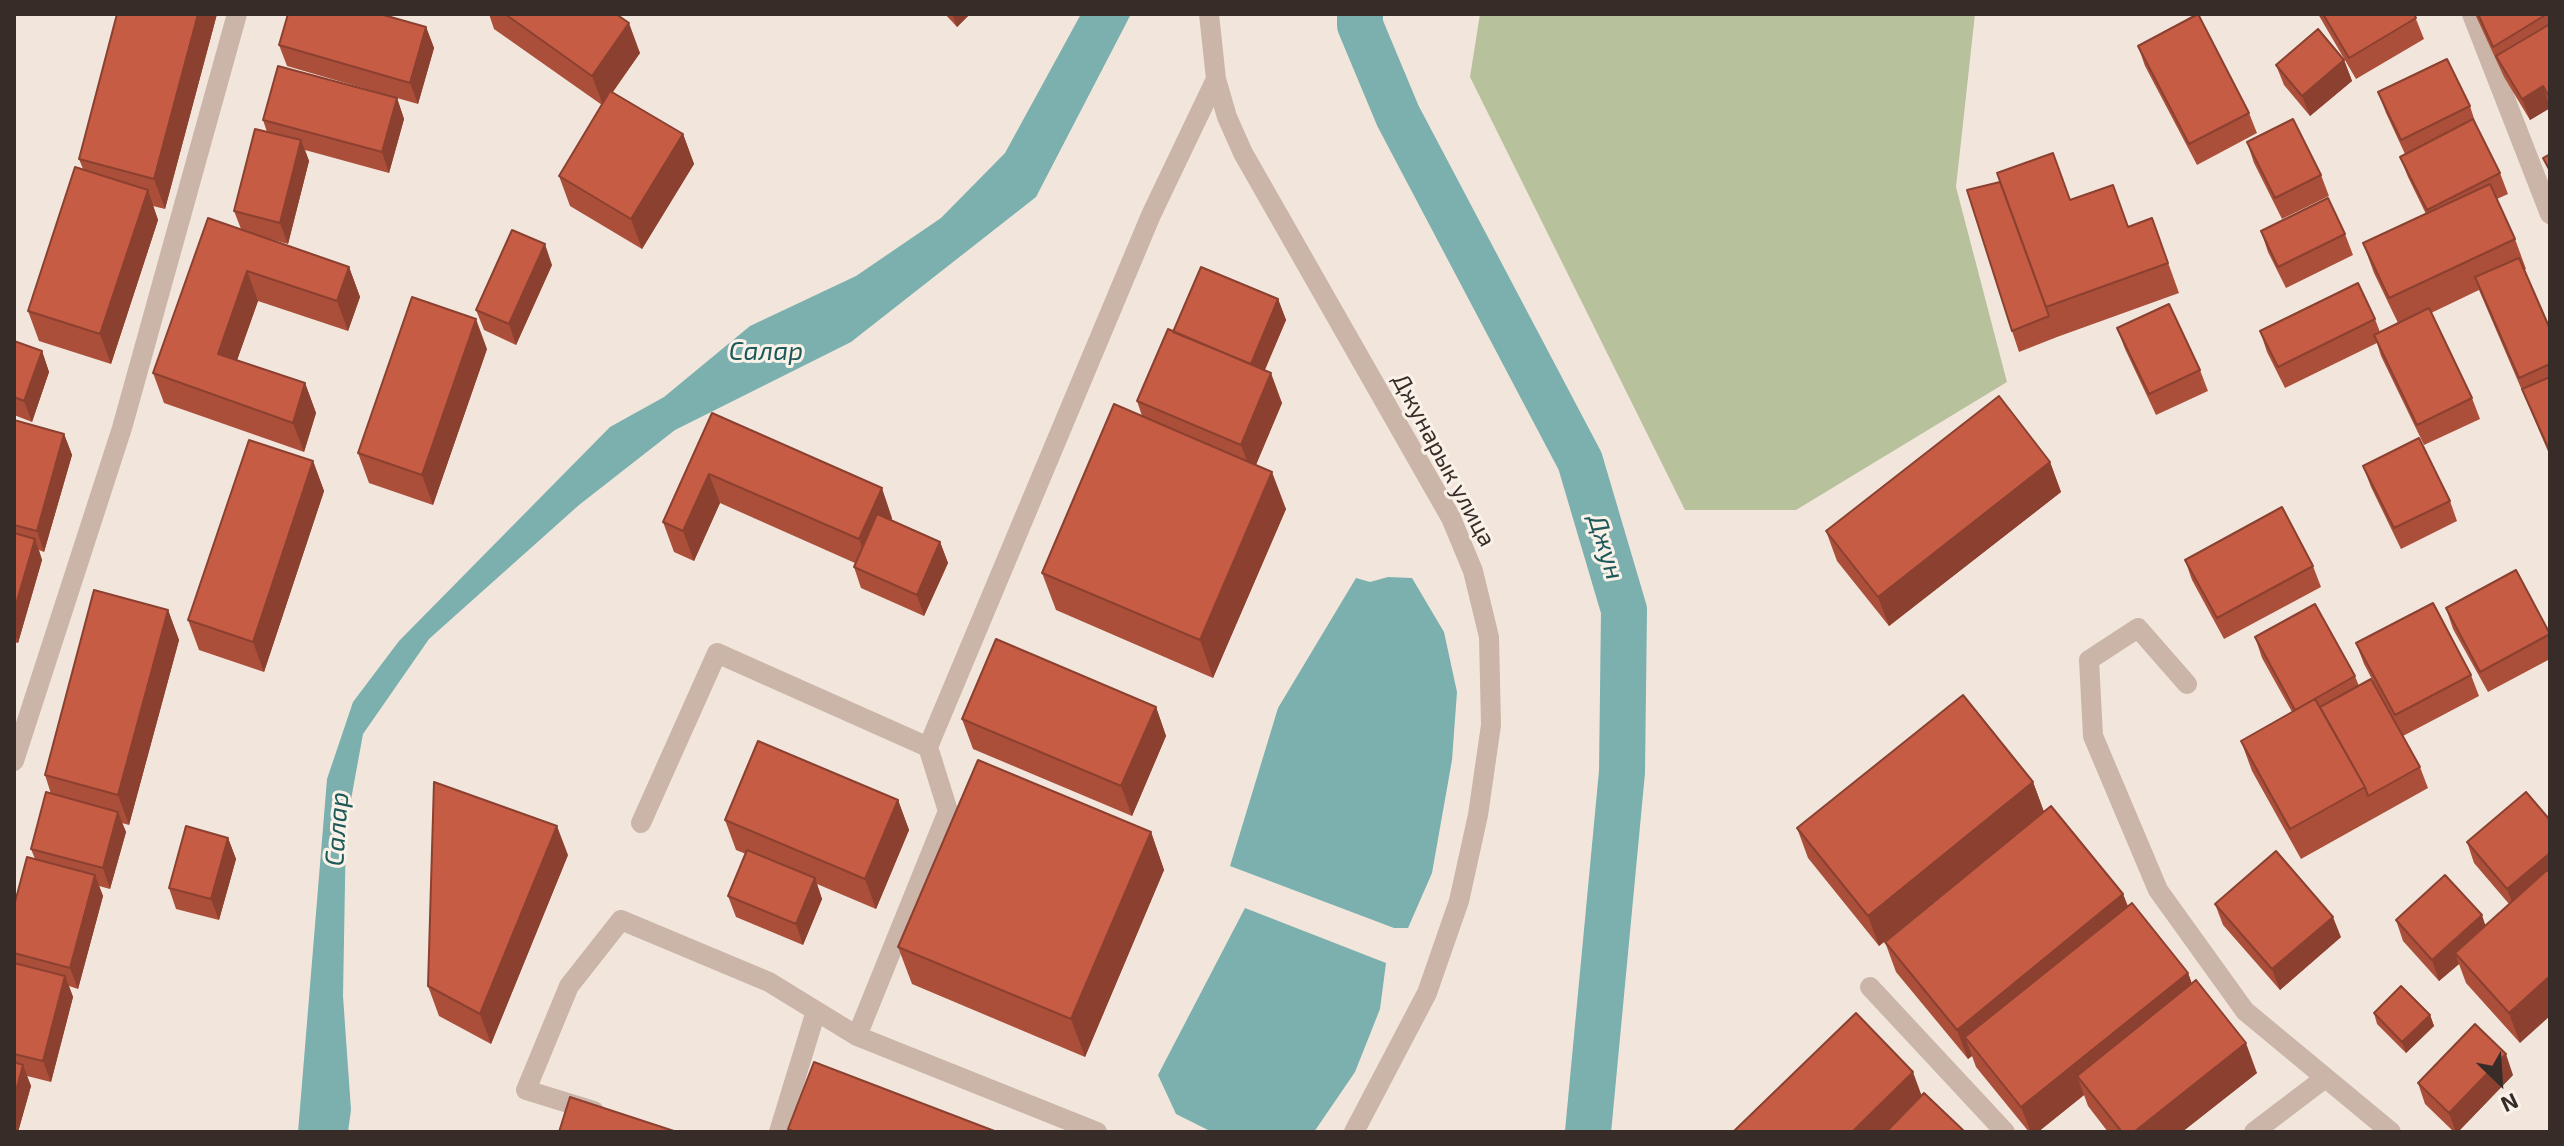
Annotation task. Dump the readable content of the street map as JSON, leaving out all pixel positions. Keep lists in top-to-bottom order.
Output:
{
  "streets": {
    "street": ["Джунарык улица"]
  },
  "water": ["Салар", "Джун"],
  "north": "bottom right"
}
